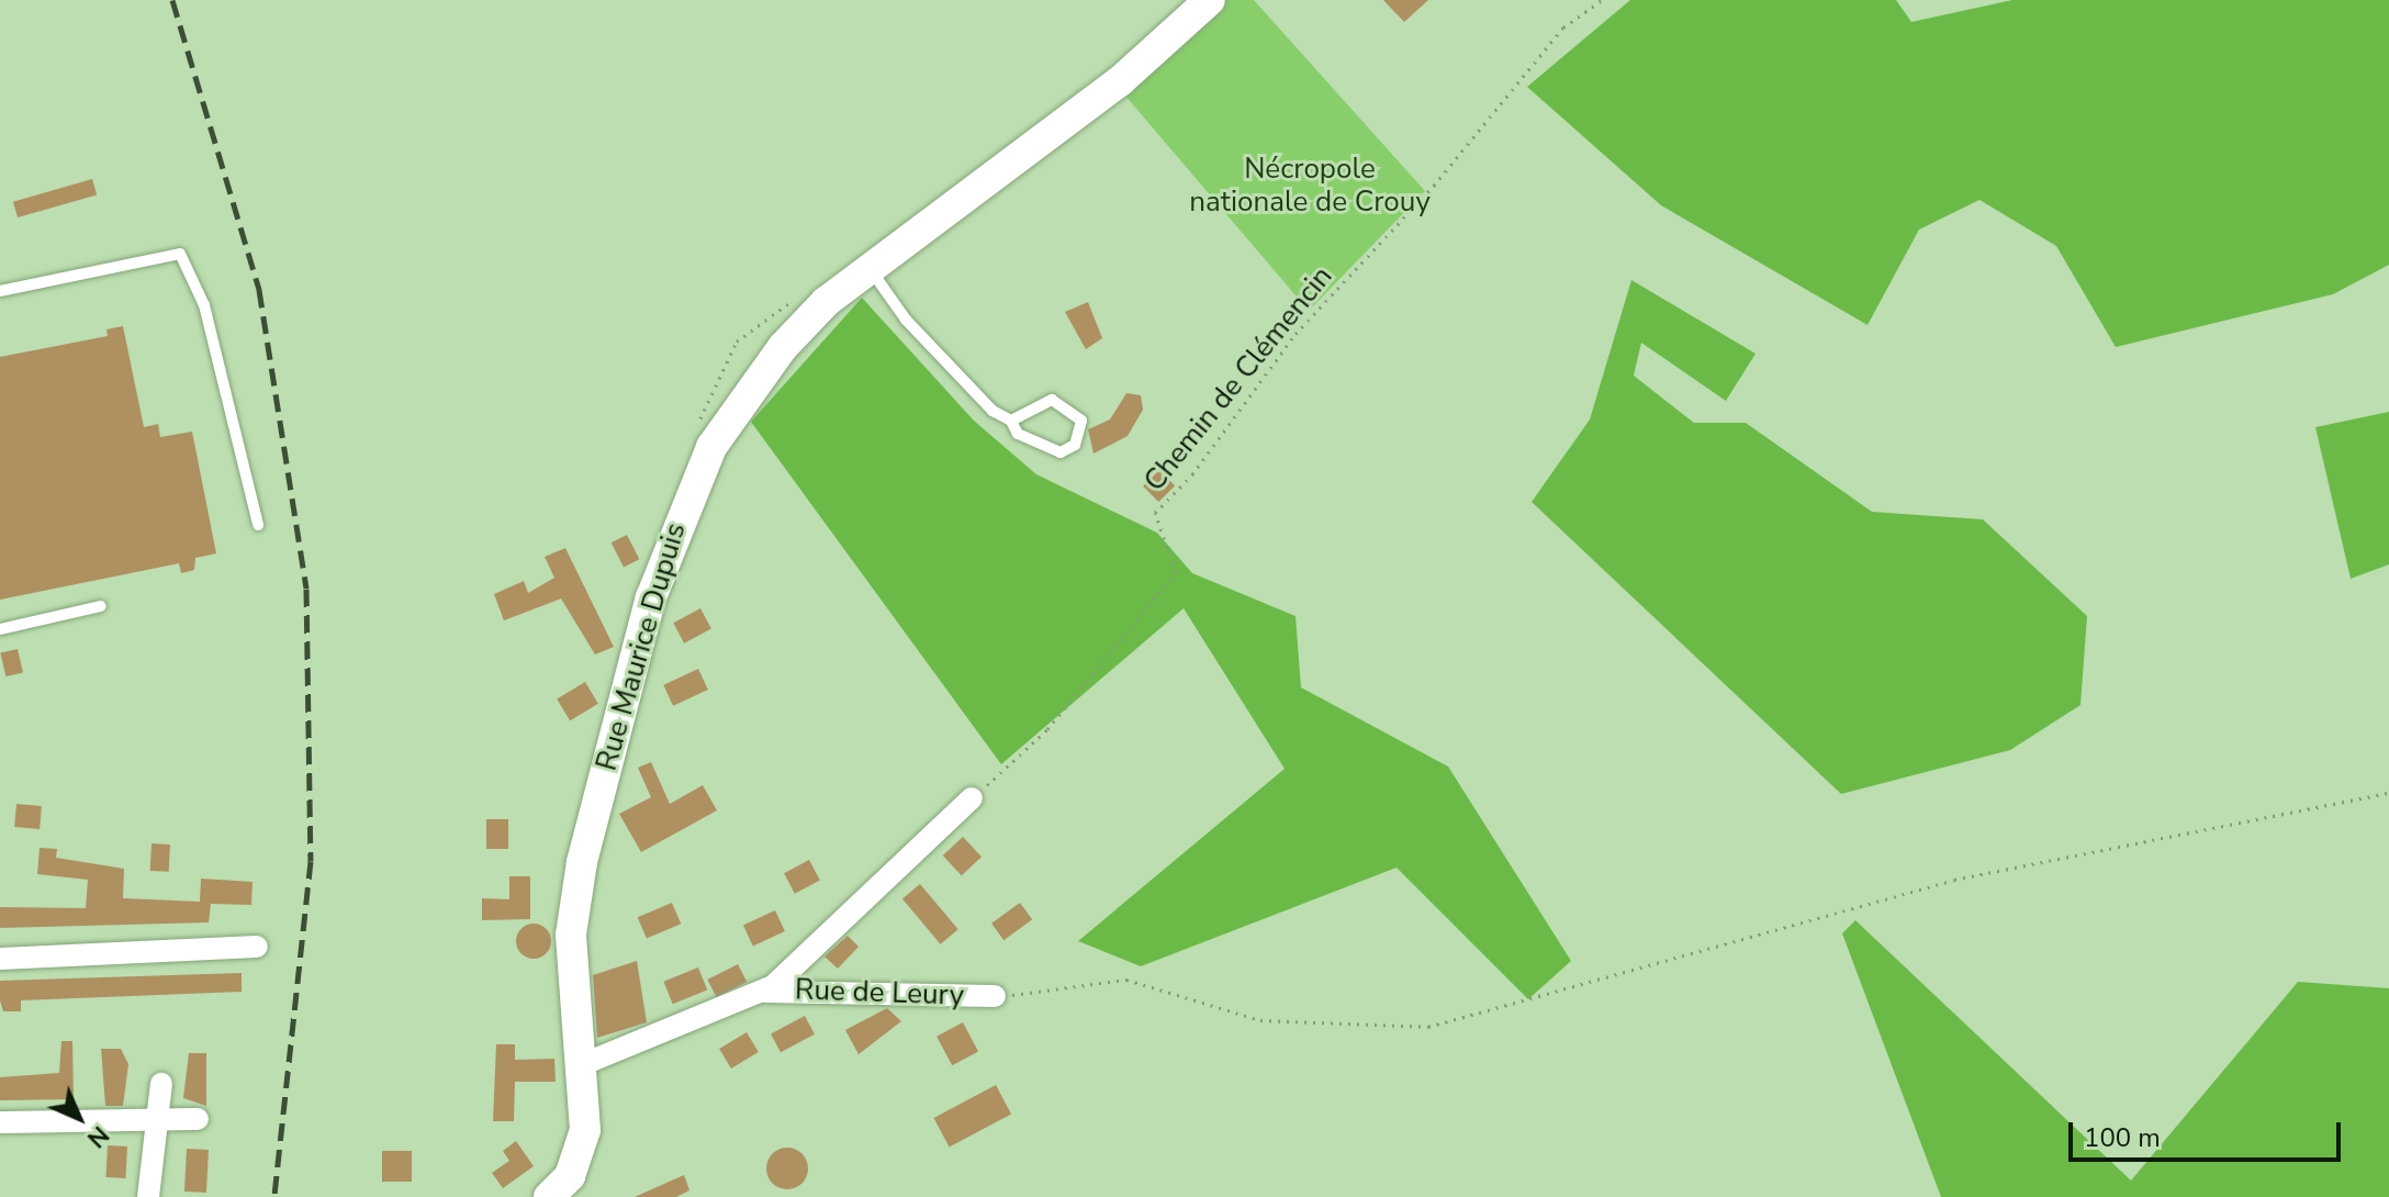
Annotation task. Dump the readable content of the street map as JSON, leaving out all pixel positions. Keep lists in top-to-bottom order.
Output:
{
  "streets": {
    "main road": ["Rue Maurice Dupuis"],
    "street": ["Rue de Leury"],
    "path": ["Chemin de Clémencin"]
  },
  "parks": ["Nécropole nationale de Crouy"],
  "scale_bar": "100 m",
  "north": "bottom right"
}
